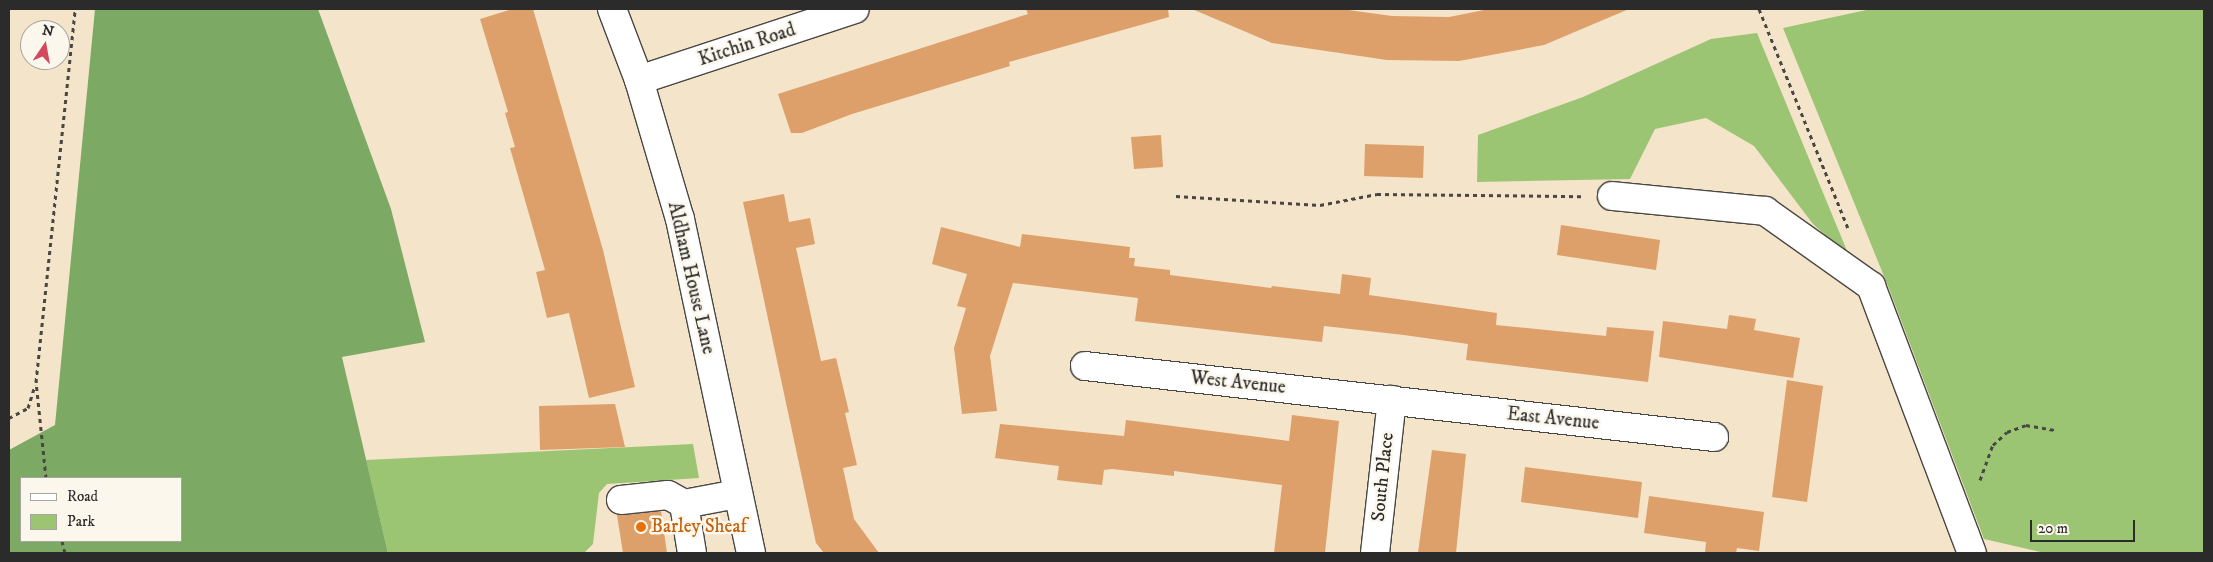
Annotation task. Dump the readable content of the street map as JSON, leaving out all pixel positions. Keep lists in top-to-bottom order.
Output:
{
  "streets": {
    "street": [
      "Kitchin Road",
      "Aldham House Lane",
      "West Avenue",
      "East Avenue",
      "South Place"
    ]
  },
  "crossings": [
    ["Kitchin Road", "Aldham House Lane"],
    ["West Avenue", "East Avenue"],
    ["West Avenue", "South Place"],
    ["East Avenue", "South Place"]
  ],
  "places": ["Barley Sheaf"],
  "legend": ["Road", "Park"],
  "scale_bar": "20 m",
  "north": "top"
}
